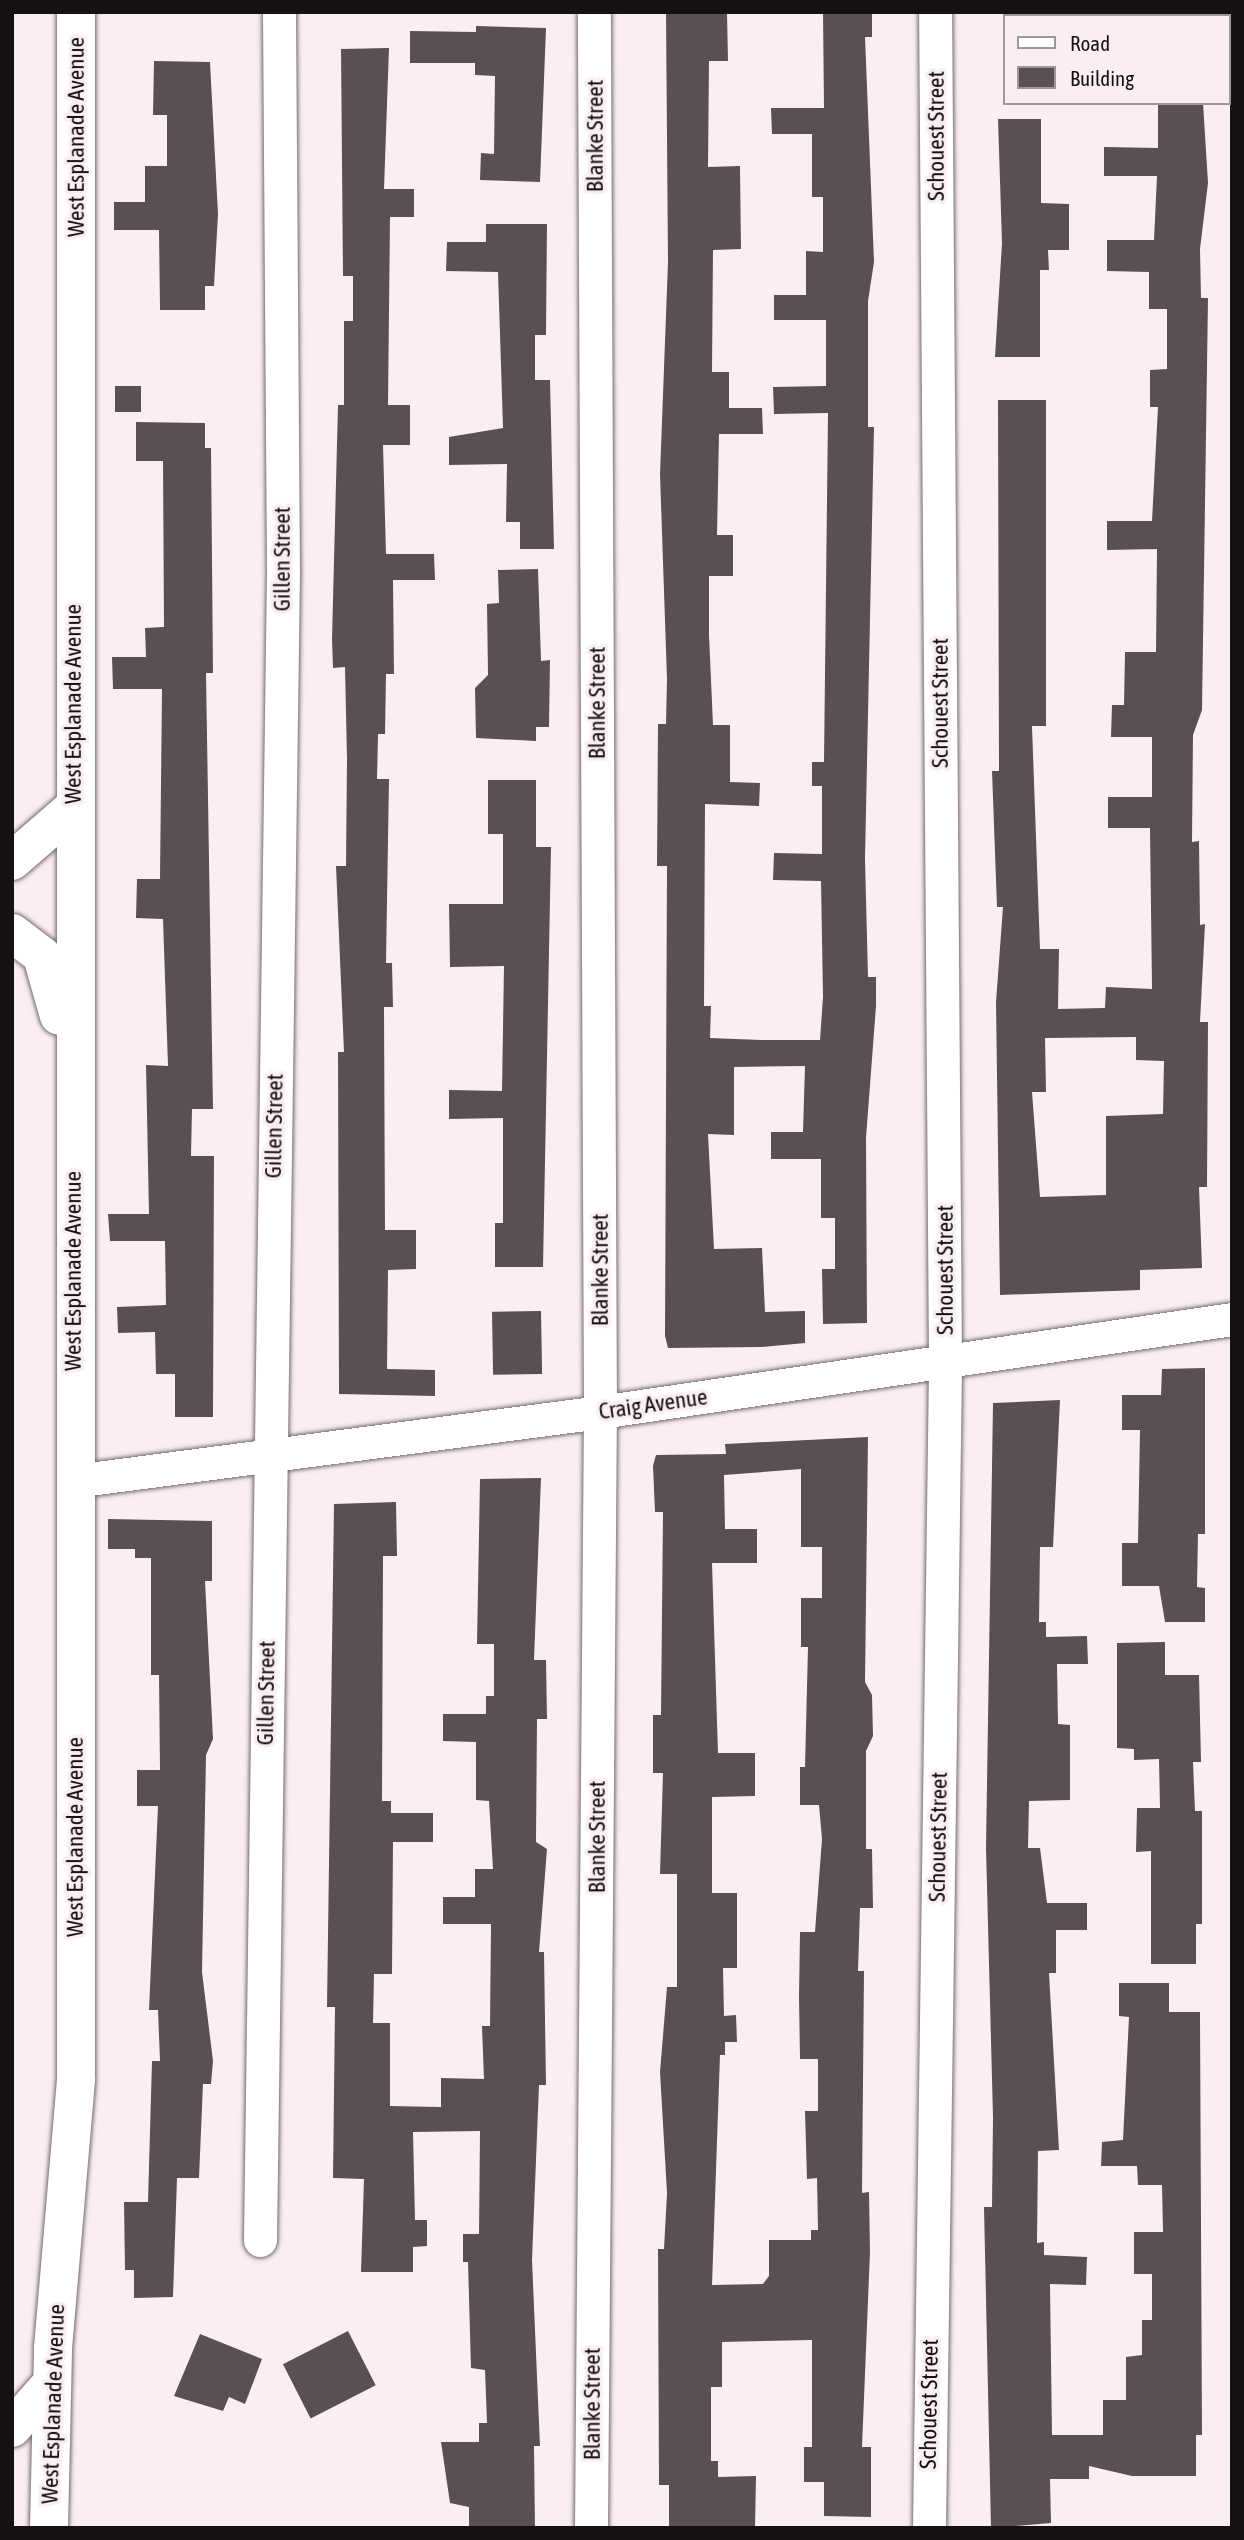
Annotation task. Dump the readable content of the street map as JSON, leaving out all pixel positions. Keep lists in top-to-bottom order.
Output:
{
  "streets": {
    "main road": ["West Esplanade Avenue"],
    "street": [
      "Blanke Street",
      "Schouest Street",
      "Gillen Street",
      "Craig Avenue"
    ]
  },
  "crossings": [
    ["Blanke Street", "Craig Avenue"],
    ["Schouest Street", "Craig Avenue"],
    ["West Esplanade Avenue", "Craig Avenue"],
    ["Gillen Street", "Craig Avenue"]
  ],
  "legend": ["Road", "Building"]
}
